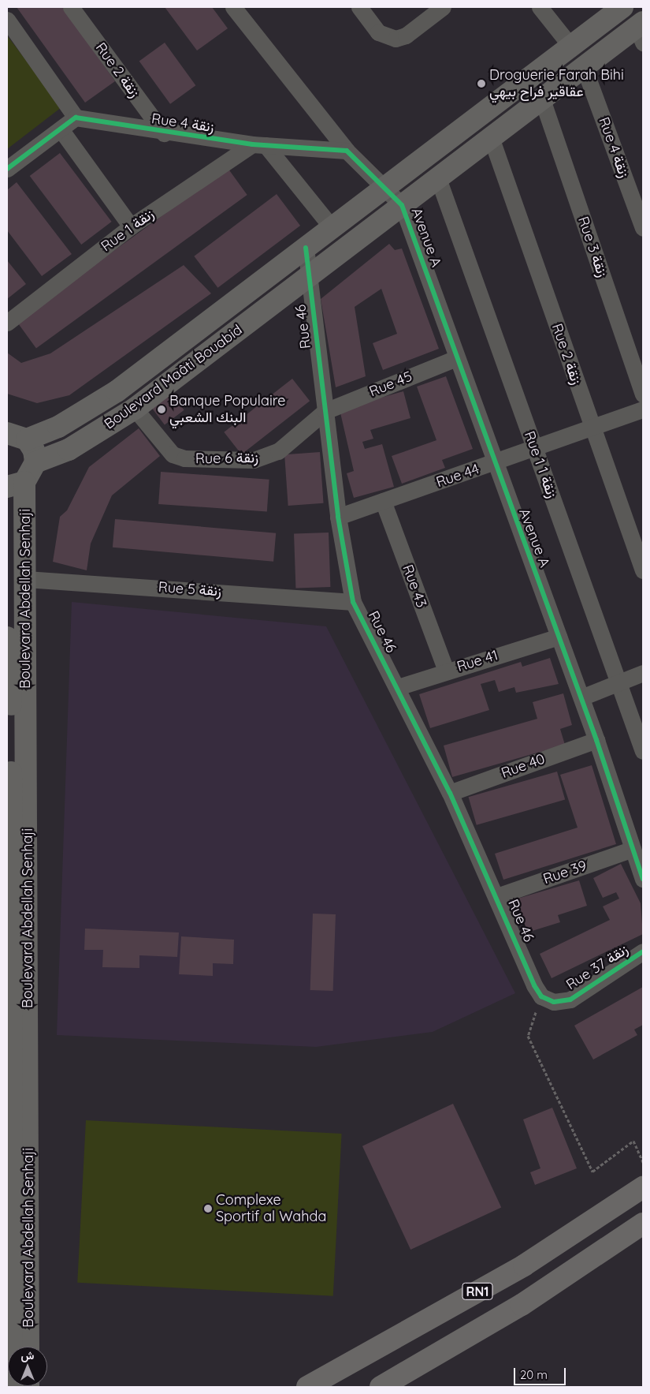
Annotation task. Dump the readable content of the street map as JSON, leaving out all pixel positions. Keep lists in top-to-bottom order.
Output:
{
  "streets": {
    "highway": ["RN1"],
    "street": [
      "Rue 2 زنقة",
      "Rue 4 زنقة",
      "Rue 1 زنقة",
      "Avenue A",
      "Rue 3 زنقة",
      "Rue 46",
      "Boulevard Maâti Bouabid",
      "Rue 45",
      "Rue 6 زنقة",
      "Rue 1 زنقة 1",
      "Rue 44",
      "Rue 43",
      "Rue 5 زنقة",
      "Boulevard Abdellah Senhaji",
      "Rue 41",
      "Rue 40",
      "Rue 39",
      "Rue 37 زنقة"
    ]
  },
  "crossings": [
    ["Rue 2 زنقة", "Rue 4 زنقة"],
    ["Rue 2 زنقة", "Boulevard Maâti Bouabid"],
    ["Rue 2 زنقة", "Rue 44"],
    ["Rue 4 زنقة", "Rue 1 زنقة"],
    ["Rue 4 زنقة", "Boulevard Maâti Bouabid"],
    ["Avenue A", "Boulevard Maâti Bouabid"],
    ["Avenue A", "Rue 45"],
    ["Avenue A", "Rue 44"],
    ["Avenue A", "Rue 41"],
    ["Avenue A", "Rue 40"],
    ["Avenue A", "Rue 39"],
    ["Rue 3 زنقة", "Boulevard Maâti Bouabid"],
    ["Rue 46", "Boulevard Maâti Bouabid"],
    ["Rue 46", "Rue 45"],
    ["Rue 46", "Rue 6 زنقة"],
    ["Rue 46", "Rue 44"],
    ["Rue 46", "Rue 5 زنقة"],
    ["Rue 46", "Rue 41"],
    ["Rue 46", "Rue 40"],
    ["Rue 46", "Rue 39"],
    ["Rue 46", "Rue 37 زنقة"],
    ["Boulevard Maâti Bouabid", "Rue 6 زنقة"],
    ["Boulevard Maâti Bouabid", "Rue 1 زنقة 1"],
    ["Boulevard Maâti Bouabid", "Boulevard Abdellah Senhaji"],
    ["Rue 45", "Rue 6 زنقة"],
    ["Rue 1 زنقة 1", "Rue 44"],
    ["Rue 44", "Rue 43"],
    ["Rue 43", "Rue 41"],
    ["Rue 5 زنقة", "Boulevard Abdellah Senhaji"]
  ],
  "places": ["Droguerie Farah Bihi عقاقير فراح بيهي", "Banque Populaire البنك الشعبي", "Complexe Sportif al Wahda"],
  "scale_bar": "20 m",
  "north": "top"
}
